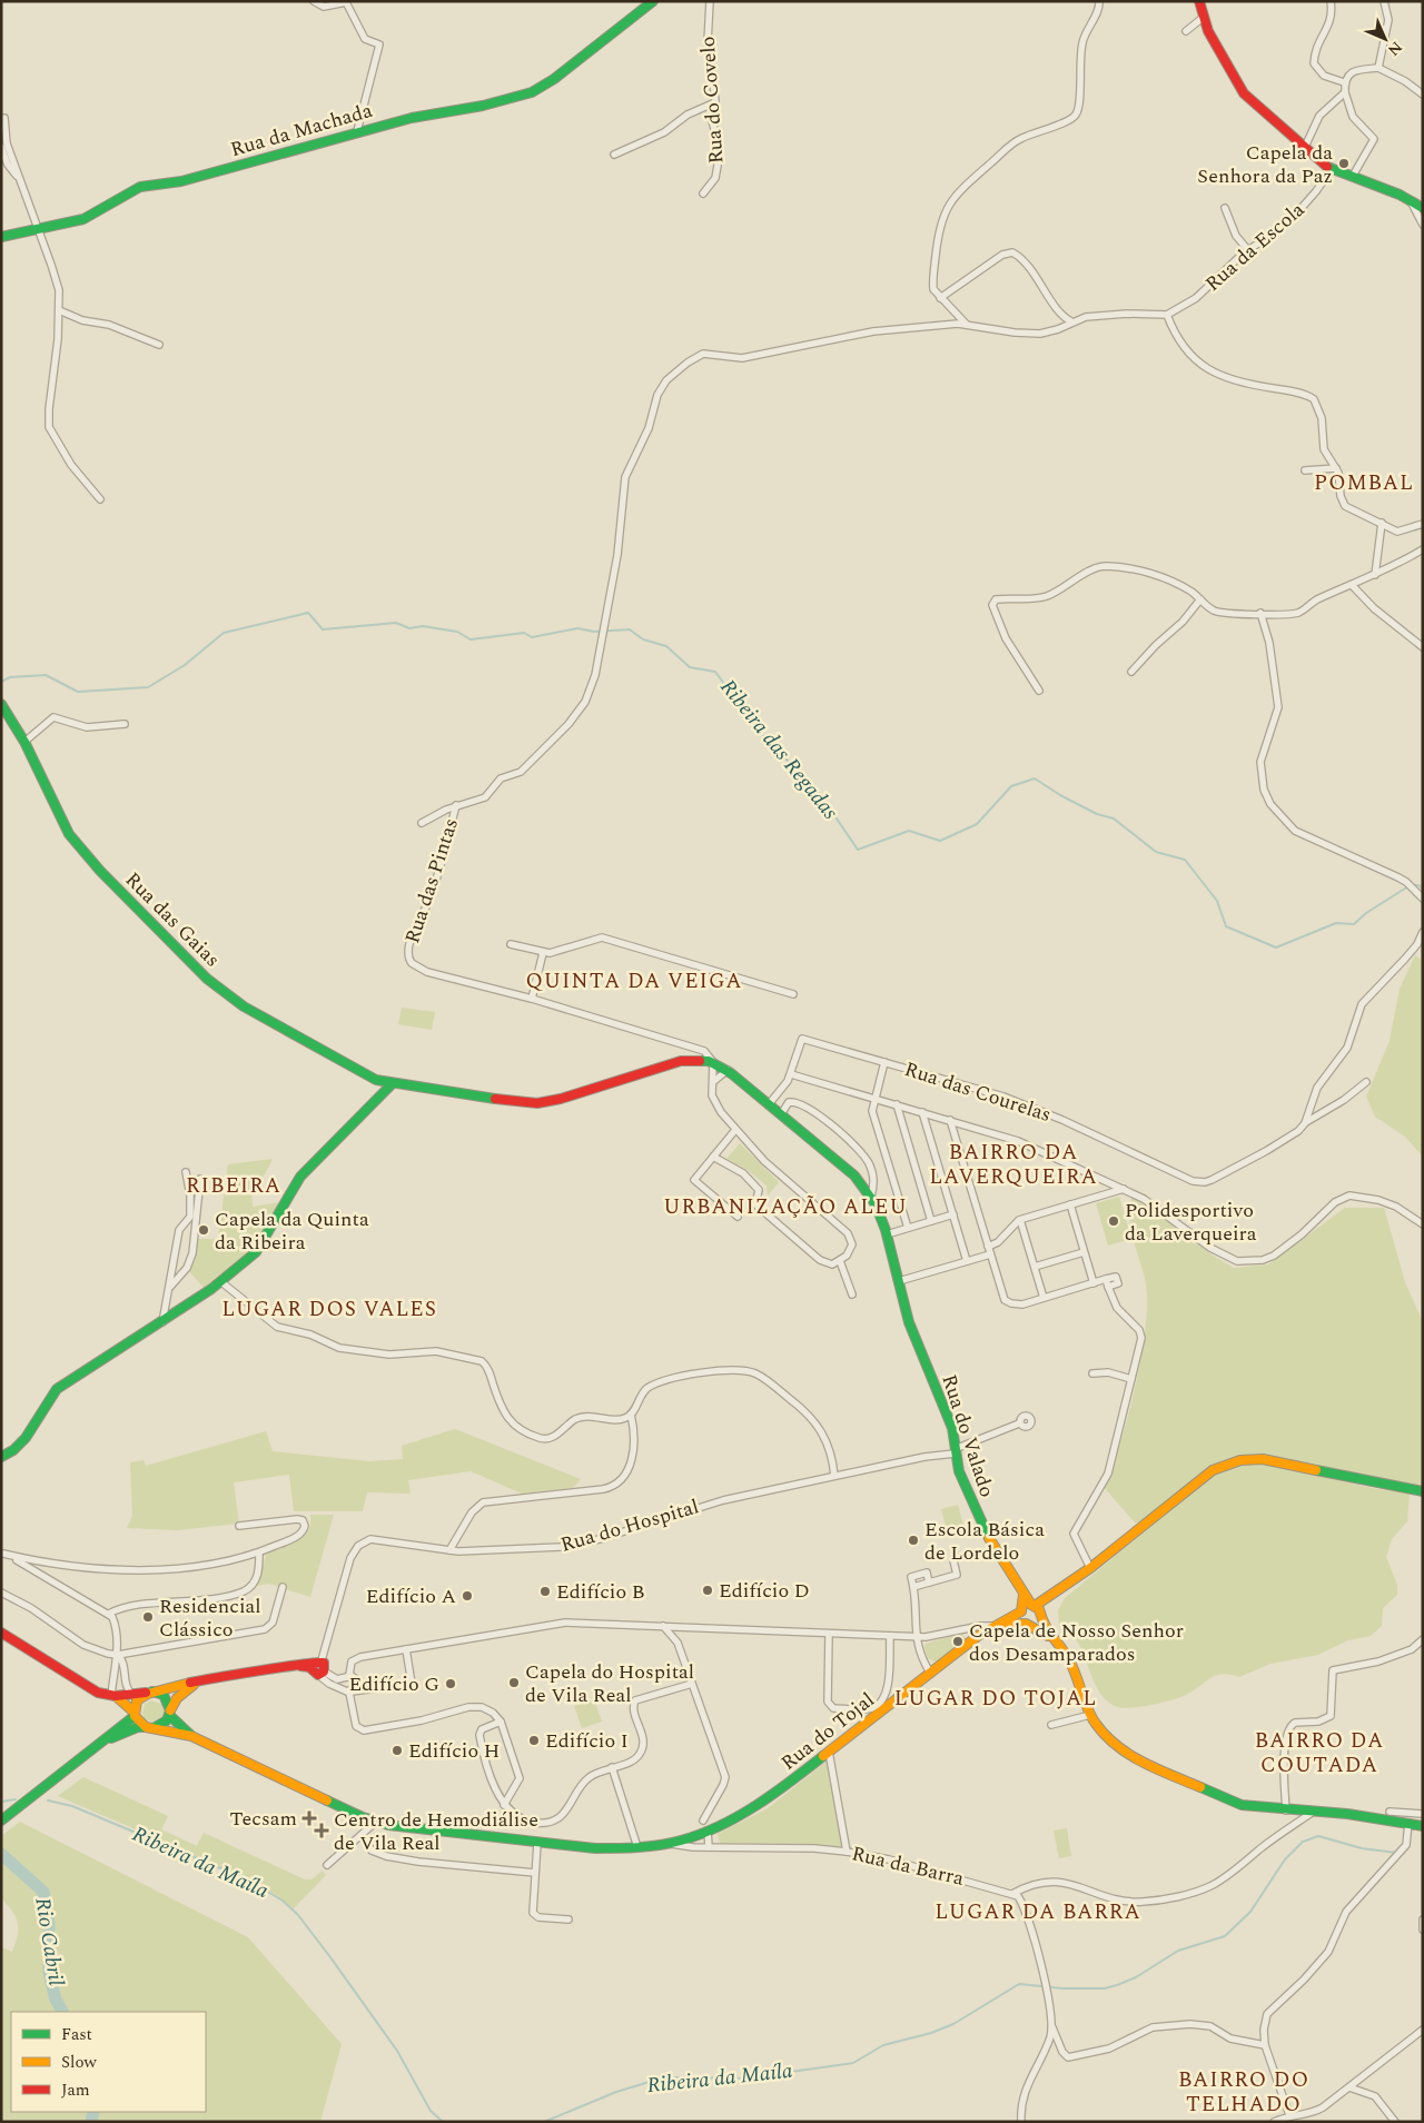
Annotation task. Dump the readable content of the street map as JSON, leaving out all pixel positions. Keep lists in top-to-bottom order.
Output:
{
  "streets": {
    "street": [
      "Rua do Covelo",
      "Rua da Machada",
      "Rua da Escola",
      "Rua das Pintas",
      "Rua das Gaias",
      "Rua das Courelas",
      "Rua do Valado",
      "Rua do Hospital",
      "Rua do Tojal",
      "Rua da Barra"
    ]
  },
  "crossings": [
    ["Rua das Gaias", "Rua do Valado"],
    ["Rua do Valado", "Rua do Hospital"],
    ["Rua do Valado", "Rua do Tojal"],
    ["Rua do Tojal", "Rua da Barra"]
  ],
  "districts": [
    "POMBAL",
    "QUINTA DA VEIGA",
    "BAIRRO DA LAVERQUEIRA",
    "RIBEIRA",
    "URBANIZAÇÃO ALEU",
    "LUGAR DOS VALES",
    "LUGAR DO TOJAL",
    "BAIRRO DA COUTADA",
    "LUGAR DA BARRA",
    "BAIRRO DO TELHADO"
  ],
  "water": ["Ribeira das Regadas", "Ribeira da Maíla", "Rio Cabril"],
  "places": {
    "other": [
      "Capela da Senhora da Paz",
      "Polidesportivo da Laverqueira",
      "Capela da Quinta da Ribeira",
      "Escola Básica de Lordelo",
      "Edifício D",
      "Edifício B",
      "Edifício A",
      "Residencial Clássico",
      "Capela de Nosso Senhor dos Desamparados",
      "Capela do Hospital de Vila Real",
      "Edifício G",
      "Edifício I",
      "Edifício H"
    ],
    "health": ["Tecsam", "Centro de Hemodiálise de Vila Real"]
  },
  "legend": ["Fast", "Slow", "Jam"],
  "north": "bottom right"
}
